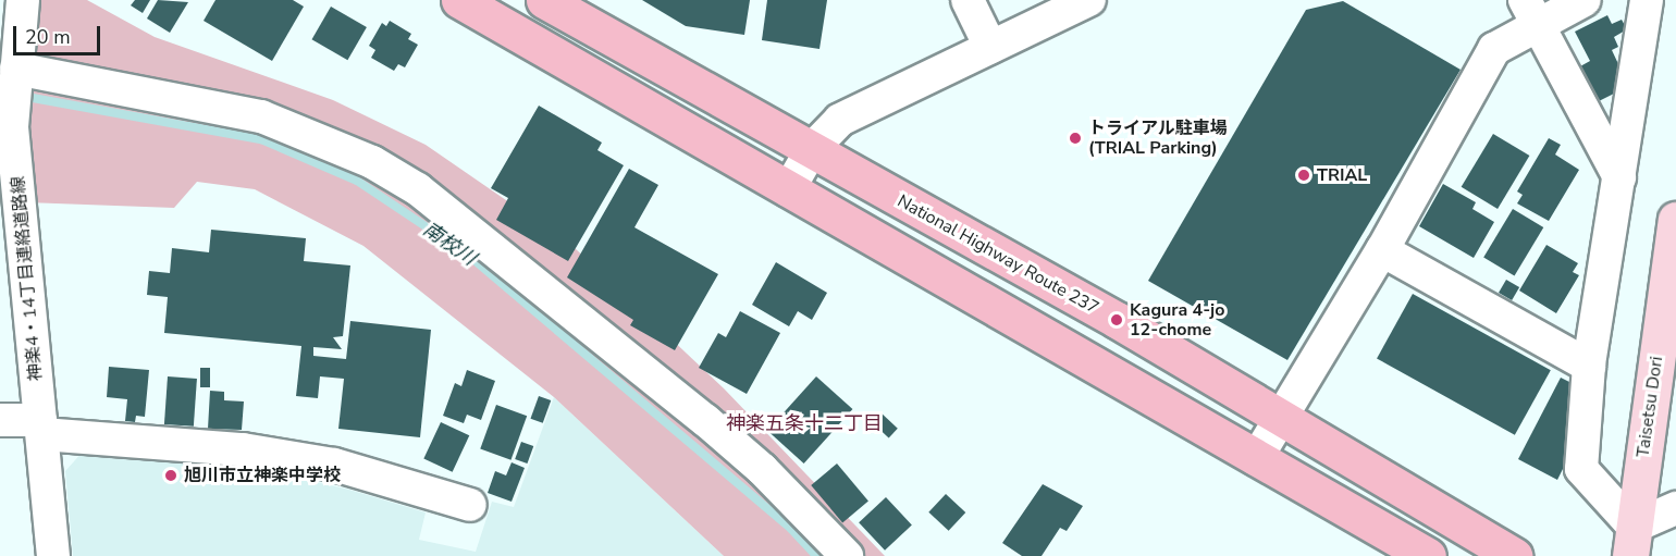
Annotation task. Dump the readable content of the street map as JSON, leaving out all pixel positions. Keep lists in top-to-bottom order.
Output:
{
  "streets": {
    "highway": ["National Highway Route 237"],
    "main road": ["Taisetsu Dori"],
    "street": ["神楽4・14丁目連絡道路線"]
  },
  "districts": ["神楽五条十二丁目"],
  "water": ["南校川"],
  "places": [
    "トライアル駐車場 (TRIAL Parking)",
    "TRIAL",
    "Kagura 4-jo 12-chome",
    "旭川市立神楽中学校"
  ],
  "scale_bar": "20 m"
}
